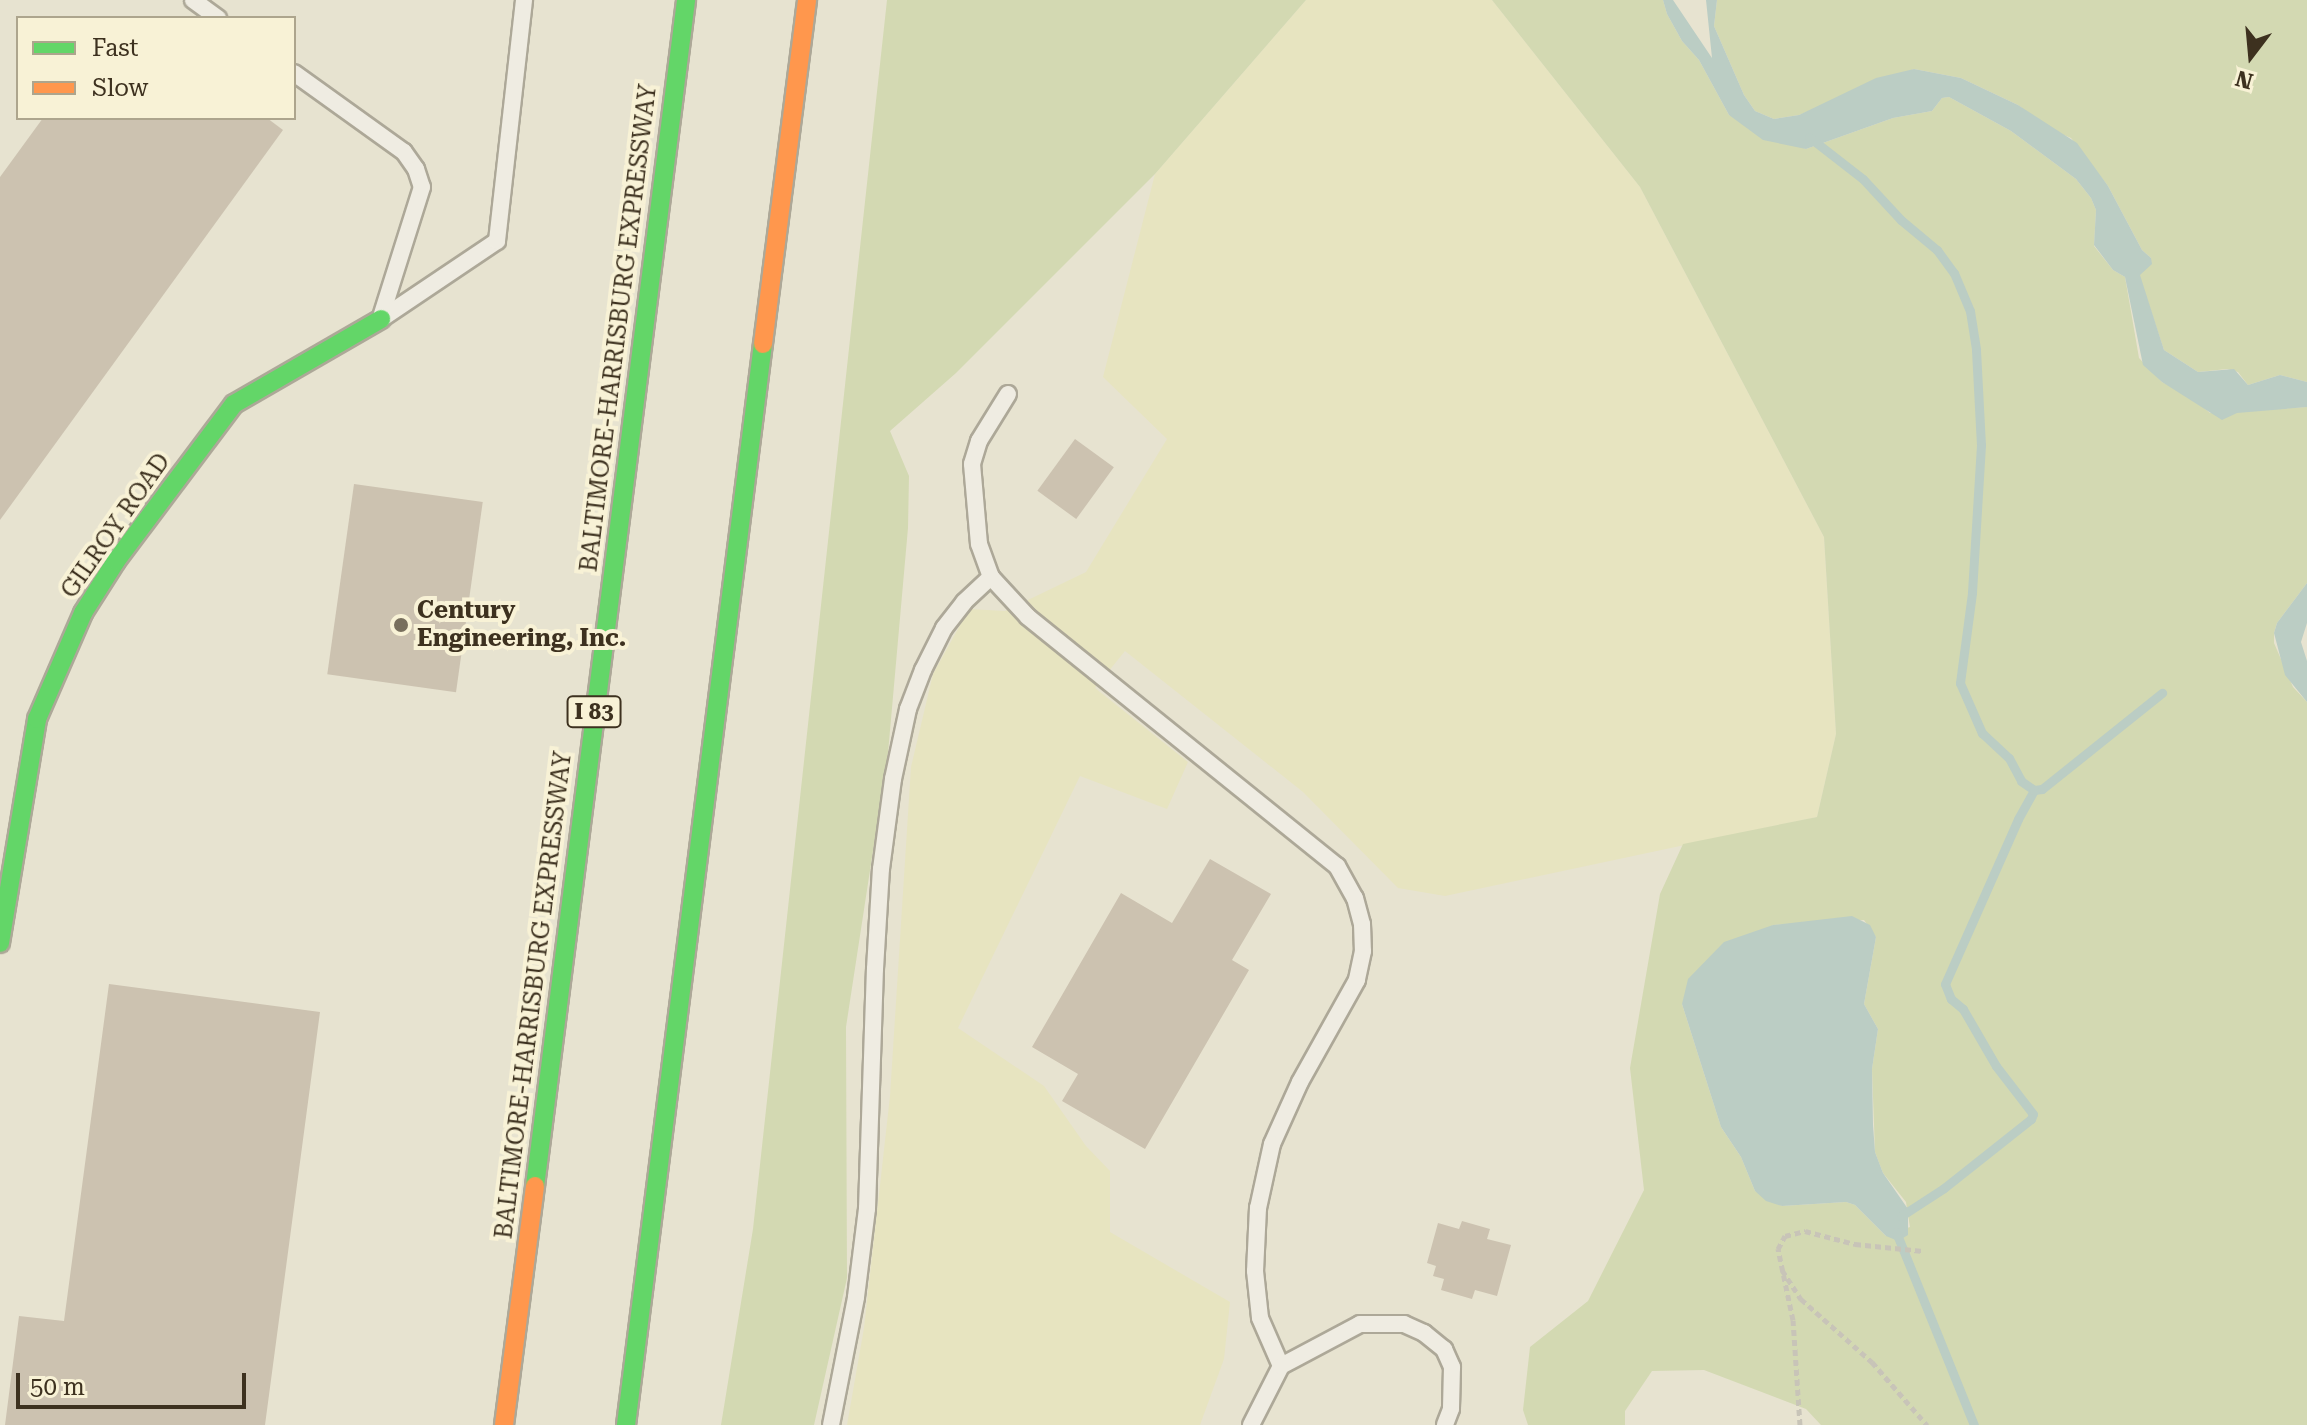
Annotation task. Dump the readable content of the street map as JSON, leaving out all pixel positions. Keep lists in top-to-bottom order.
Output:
{
  "streets": {
    "main road": ["BALTIMORE-HARRISBURG EXPRESSWAY", "GILROY ROAD", "I 83"]
  },
  "places": ["Century Engineering, Inc."],
  "legend": ["Fast", "Slow"],
  "scale_bar": "50 m",
  "north": "bottom"
}
